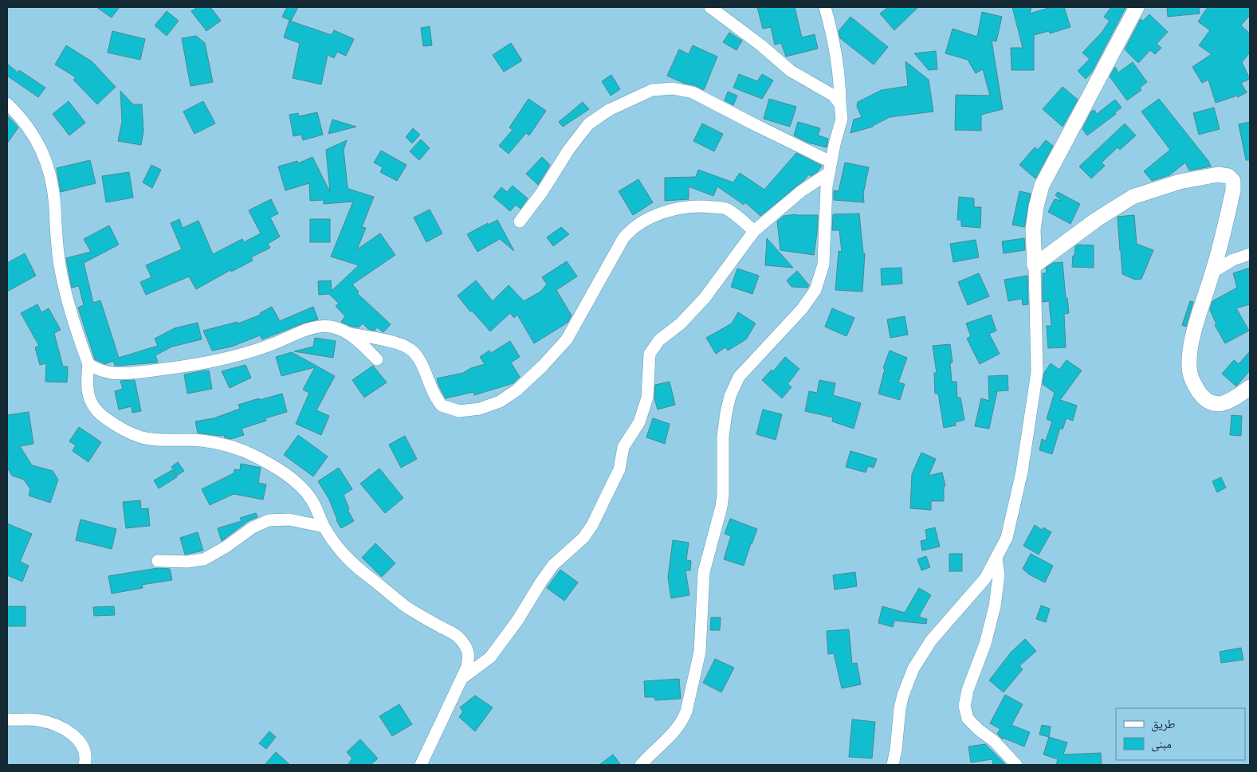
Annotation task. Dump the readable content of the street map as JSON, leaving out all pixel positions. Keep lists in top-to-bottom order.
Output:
{
  "legend": ["طريق", "مبنى"]
}
